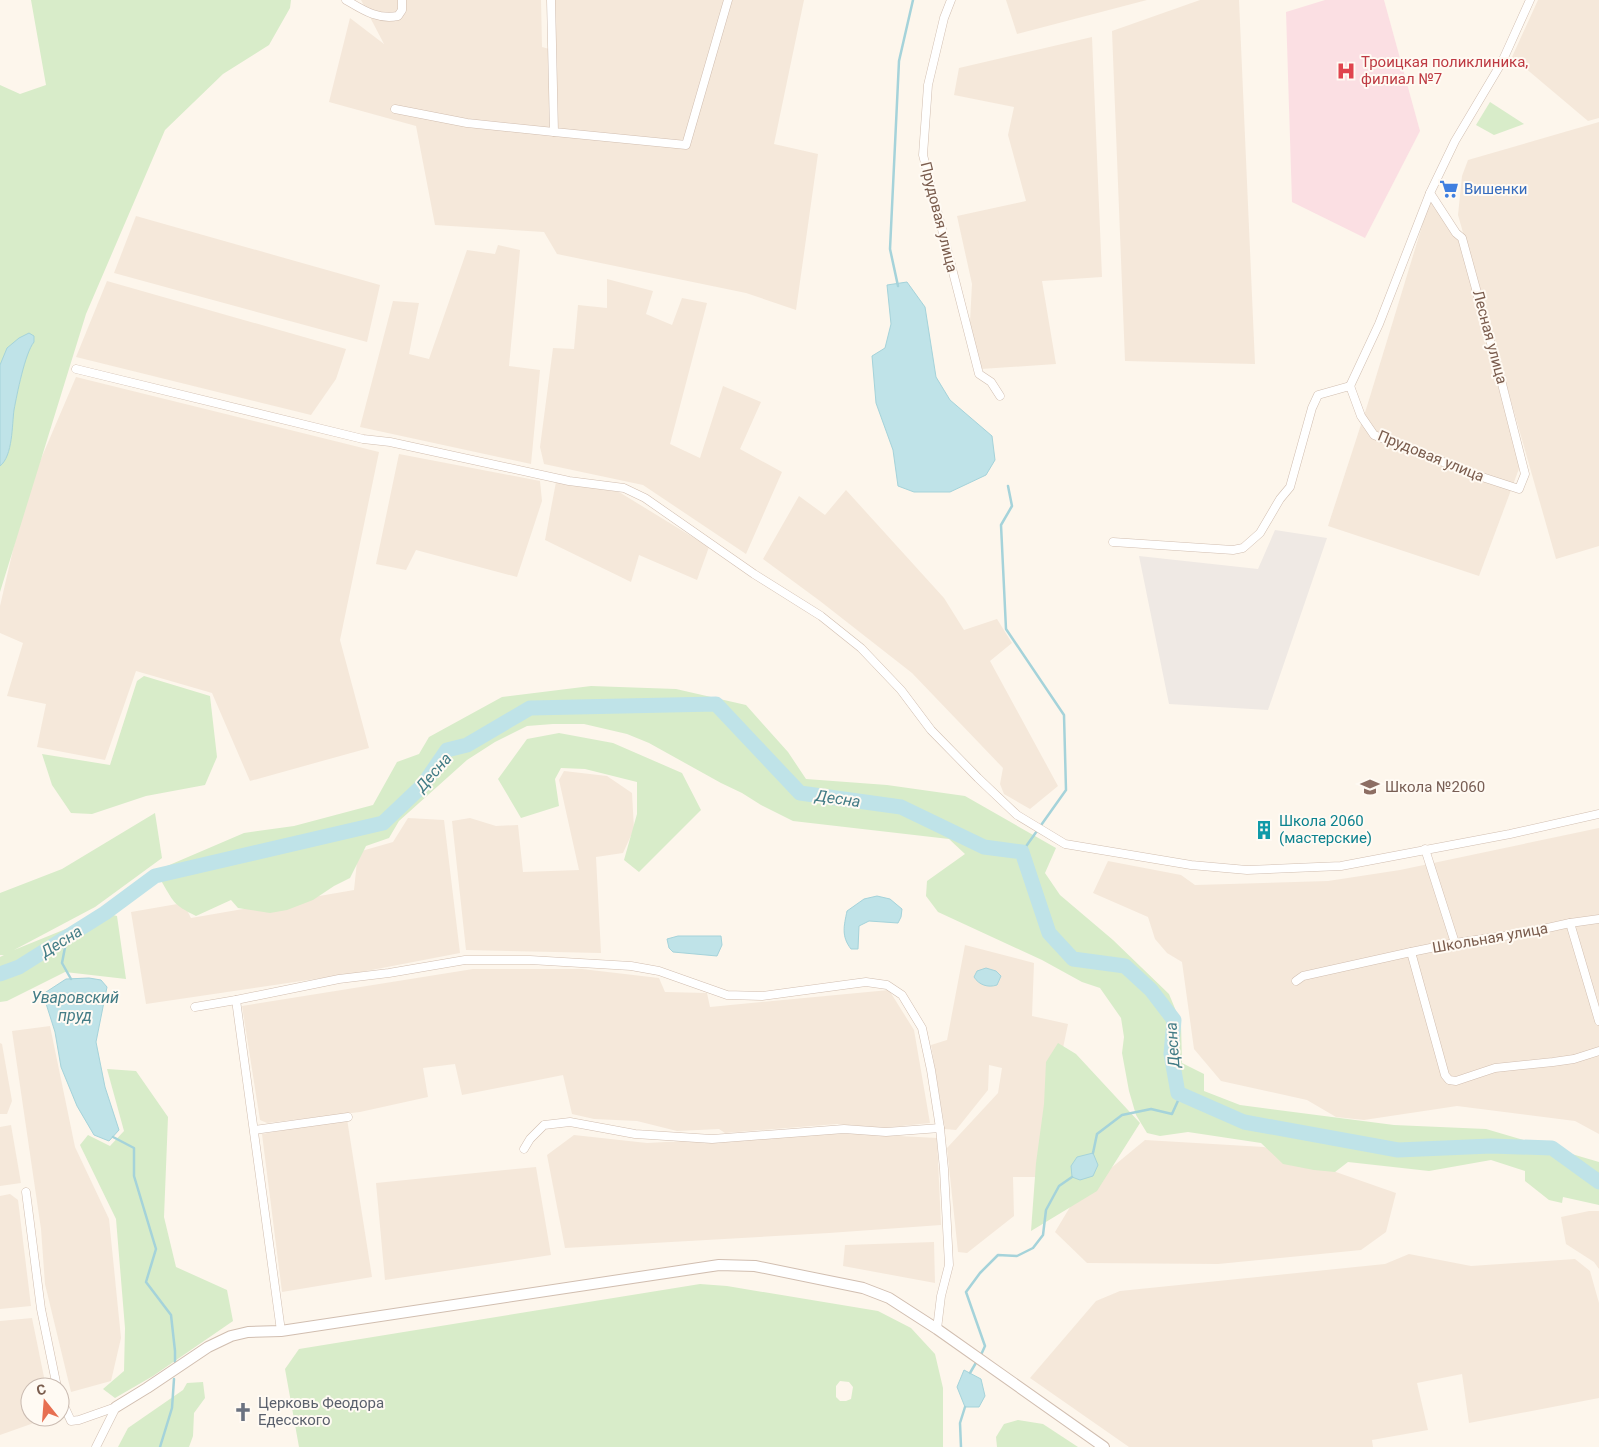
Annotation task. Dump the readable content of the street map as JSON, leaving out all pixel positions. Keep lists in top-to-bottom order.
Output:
{
  "streets": {
    "street": ["Прудовая улица", "Лесная улица", "Школьная улица"]
  },
  "crossings": [
    ["Прудовая улица", "Лесная улица"]
  ],
  "water": ["Десна", "Уваровский пруд"],
  "places": {
    "hospital": ["Троицкая поликлиника, филиал №7"],
    "supermarket": ["Вишенки"],
    "school or university": ["Школа №2060"],
    "building": ["Школа 2060 (мастерские)"],
    "church": ["Церковь Феодора Едесского"]
  },
  "north": "top"
}
